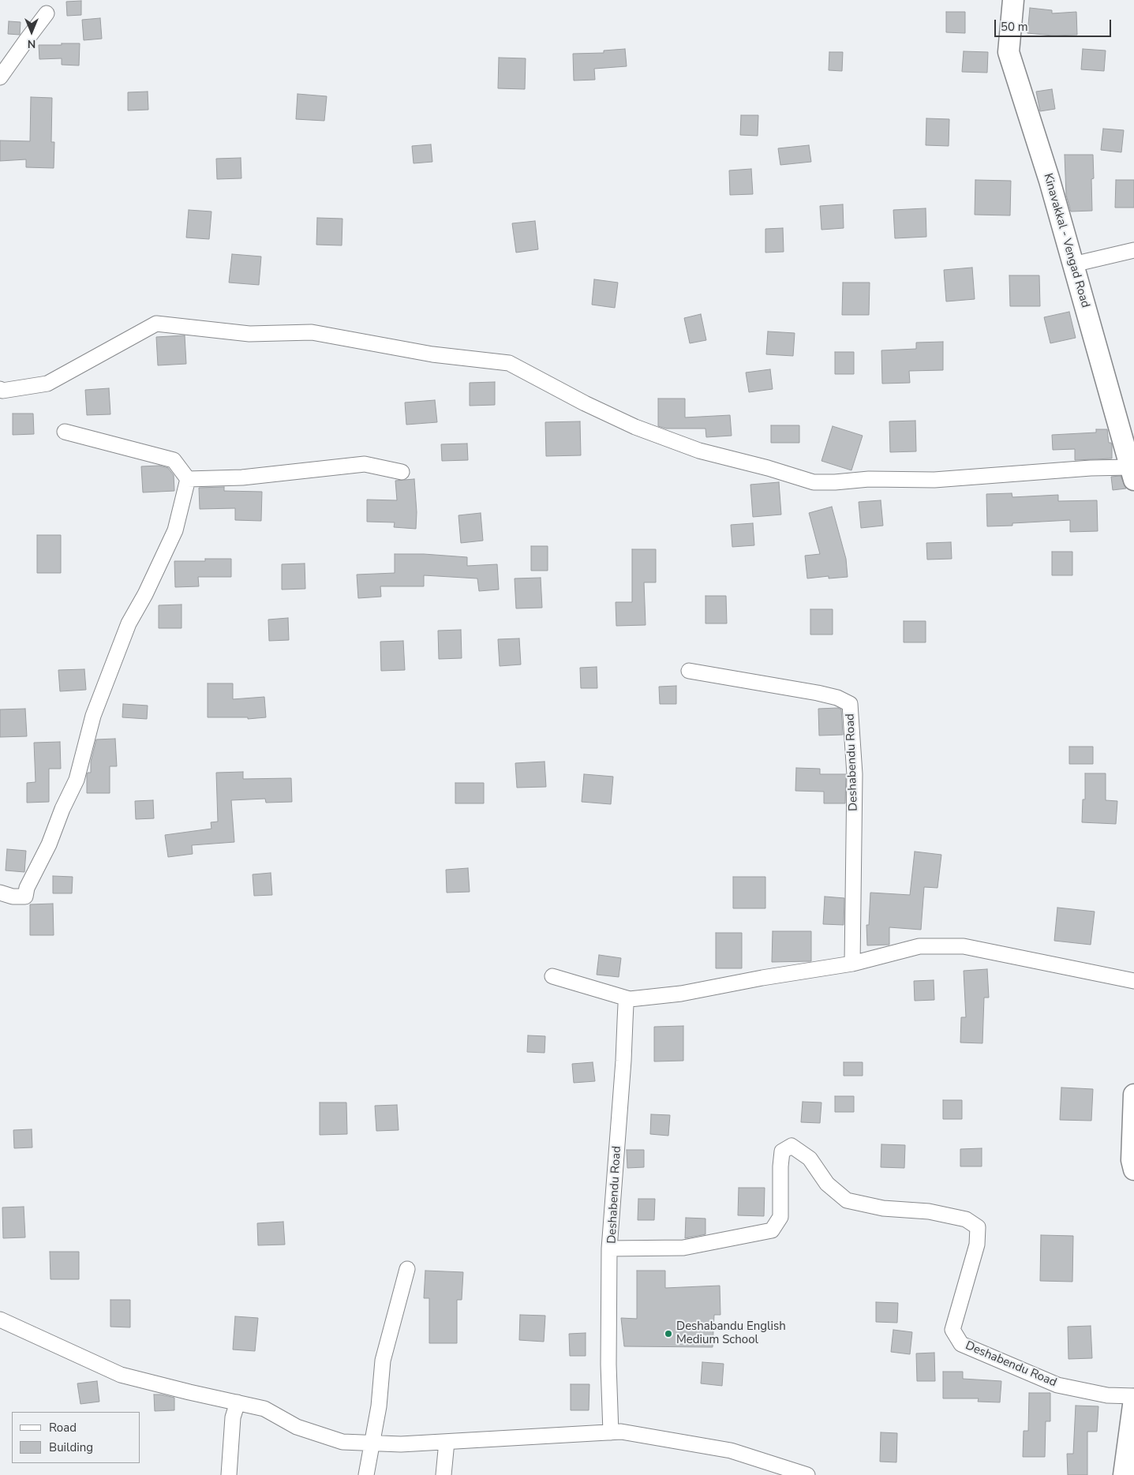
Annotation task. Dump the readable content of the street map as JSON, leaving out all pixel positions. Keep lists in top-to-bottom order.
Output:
{
  "streets": {
    "main road": ["Kinavakkal - Vengad Road"],
    "street": ["Deshabendu Road"]
  },
  "places": ["Deshabandu English Medium School"],
  "legend": ["Road", "Building"],
  "scale_bar": "50 m",
  "north": "bottom"
}
